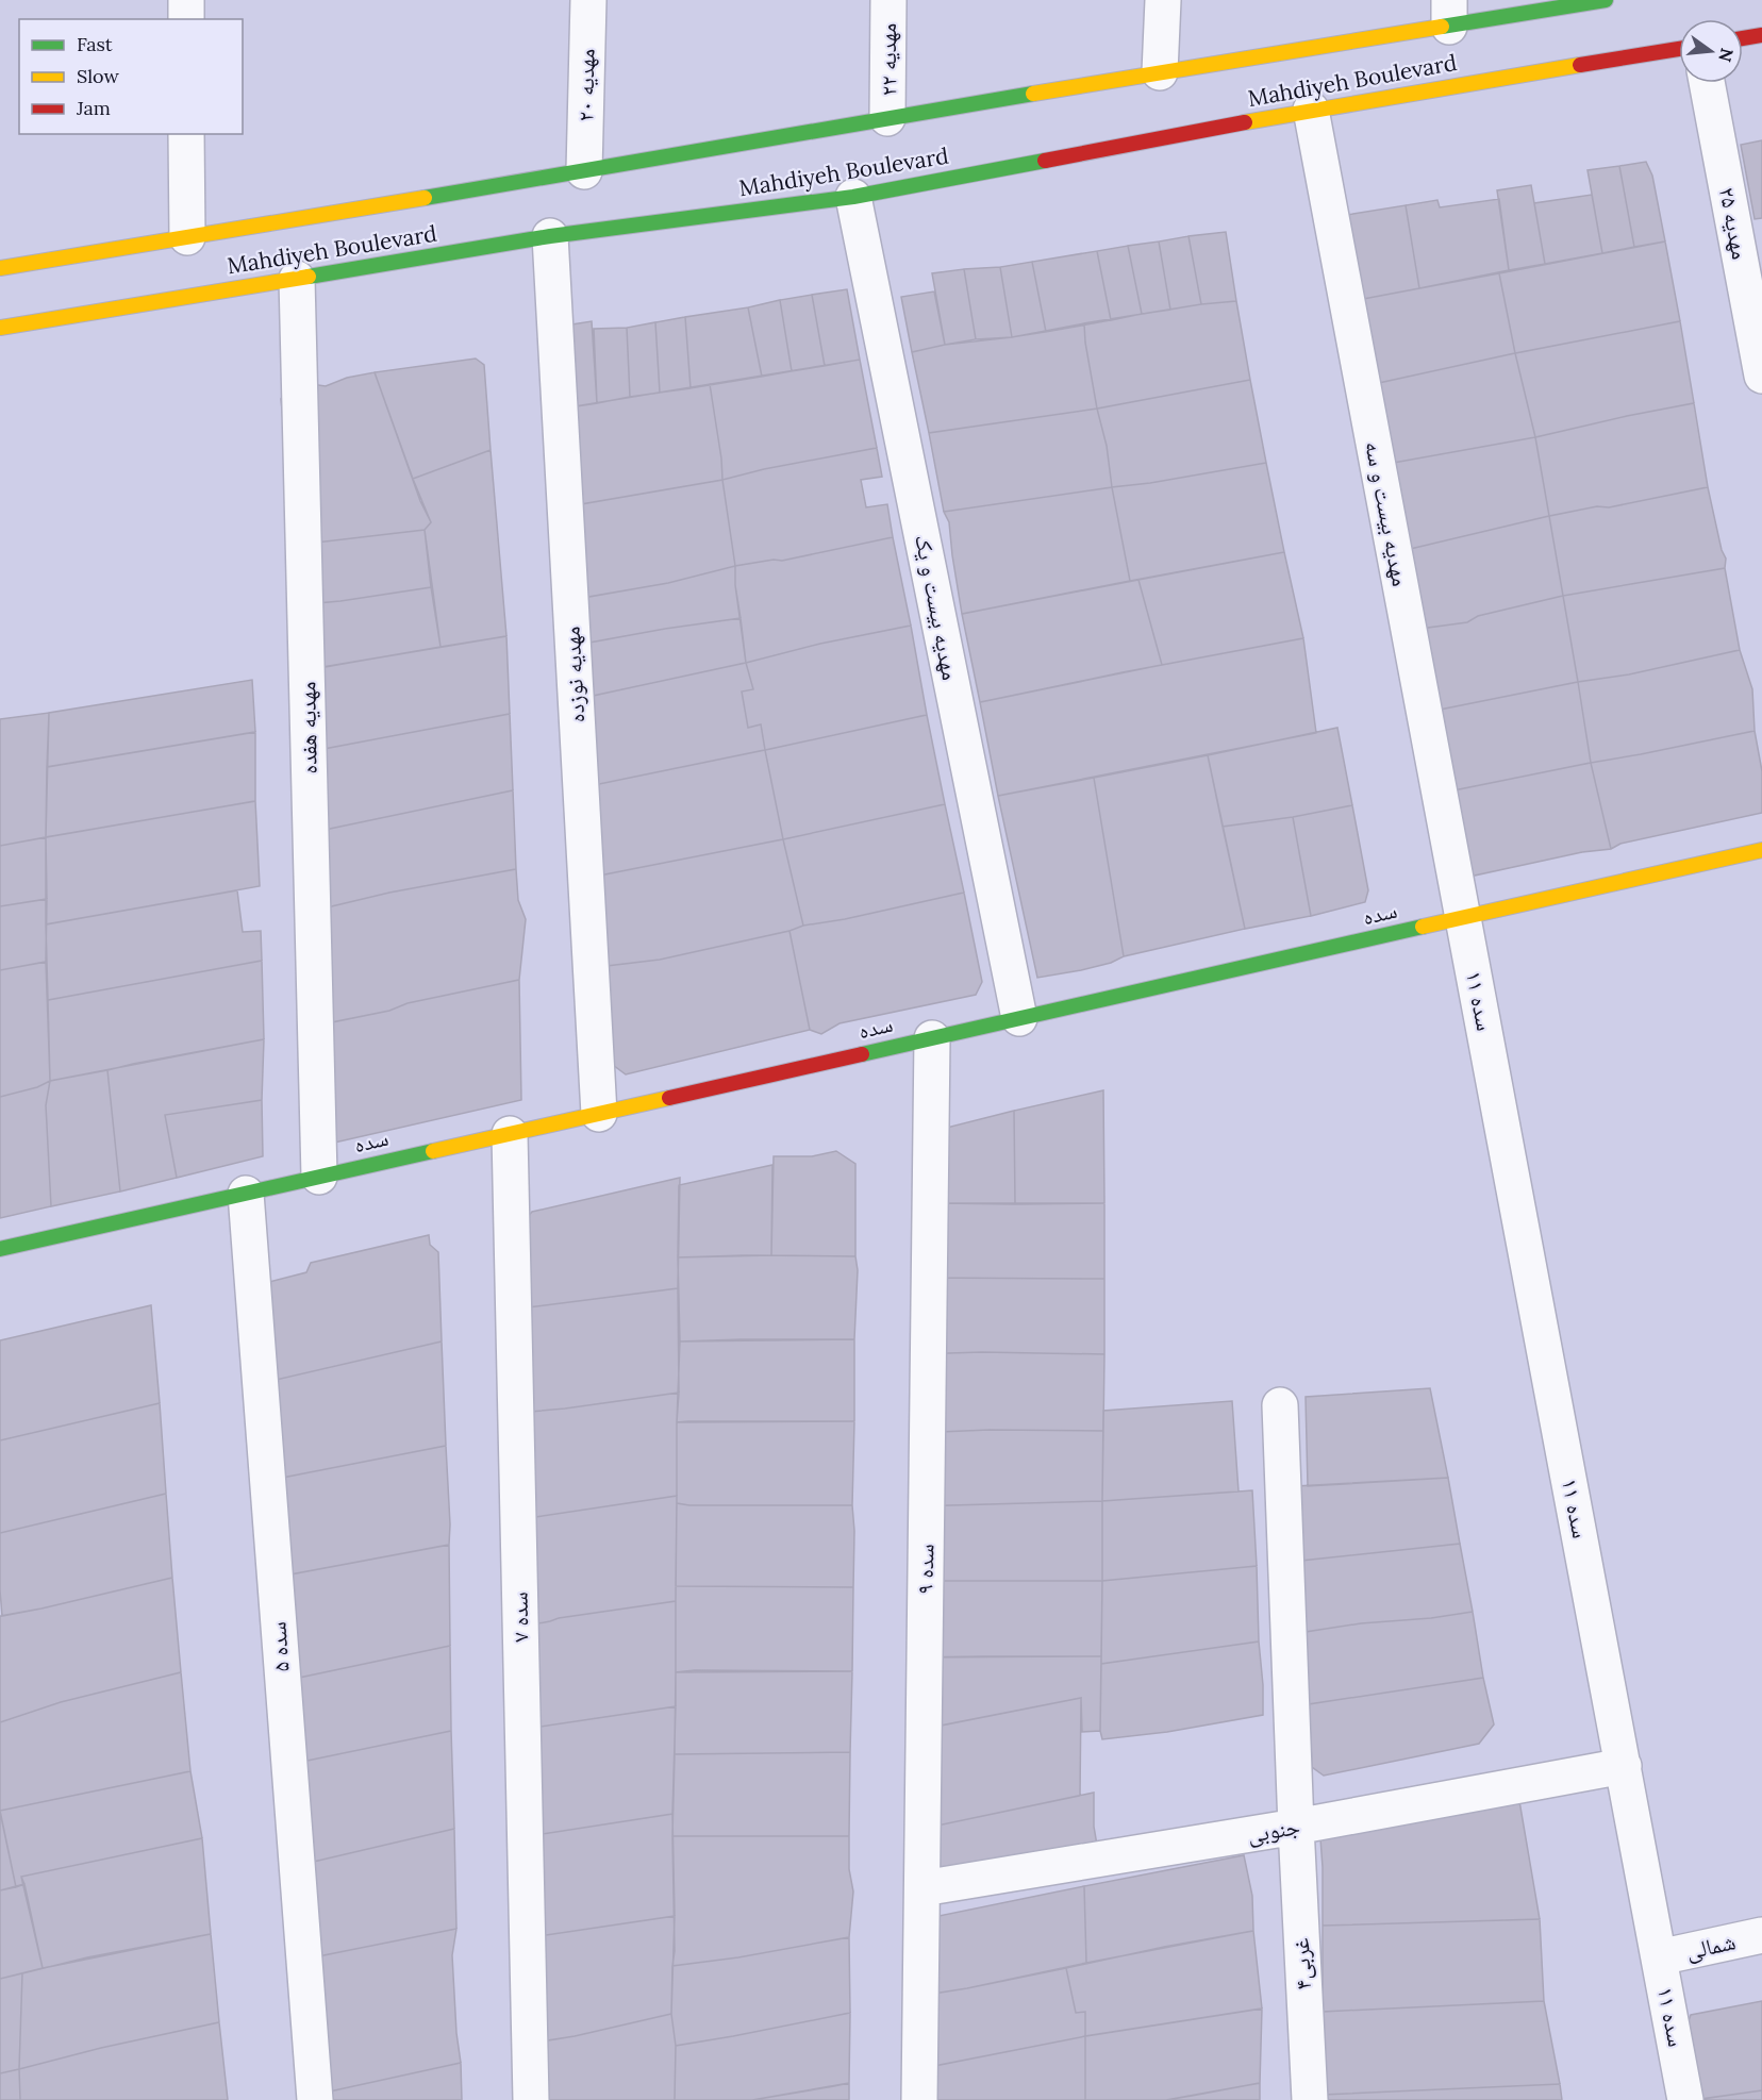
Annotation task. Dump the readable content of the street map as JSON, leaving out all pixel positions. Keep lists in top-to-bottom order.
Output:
{
  "streets": {
    "main road": ["Mahdiyeh Boulevard", "سده"],
    "street": [
      "مهدیه ۲۲",
      "مهدیه ۲۰",
      "مهدیه ۲۵",
      "مهدیه بیست و سه",
      "مهدیه بیست و یک",
      "مهدیه نوزده",
      "مهدیه هفده",
      "سده ۱۱",
      "سده ۹",
      "سده ۷",
      "سده ۵",
      "جنوبی",
      "شمالی",
      "غربی۴"
    ]
  },
  "crossings": [
    ["مهدیه ۲۲", "Mahdiyeh Boulevard"],
    ["Mahdiyeh Boulevard", "مهدیه ۲۰"],
    ["Mahdiyeh Boulevard", "مهدیه بیست و سه"],
    ["Mahdiyeh Boulevard", "مهدیه بیست و یک"],
    ["Mahdiyeh Boulevard", "مهدیه نوزده"],
    ["Mahdiyeh Boulevard", "مهدیه هفده"],
    ["مهدیه بیست و سه", "سده"],
    ["مهدیه بیست و سه", "سده ۱۱"],
    ["مهدیه بیست و یک", "سده"],
    ["مهدیه نوزده", "سده"],
    ["مهدیه هفده", "سده"],
    ["سده", "سده ۱۱"],
    ["سده", "سده ۹"],
    ["سده", "سده ۷"],
    ["سده", "سده ۵"],
    ["سده ۱۱", "جنوبی"],
    ["سده ۱۱", "شمالی"],
    ["سده ۹", "جنوبی"],
    ["جنوبی", "غربی۴"]
  ],
  "legend": ["Fast", "Slow", "Jam"],
  "north": "right"
}
